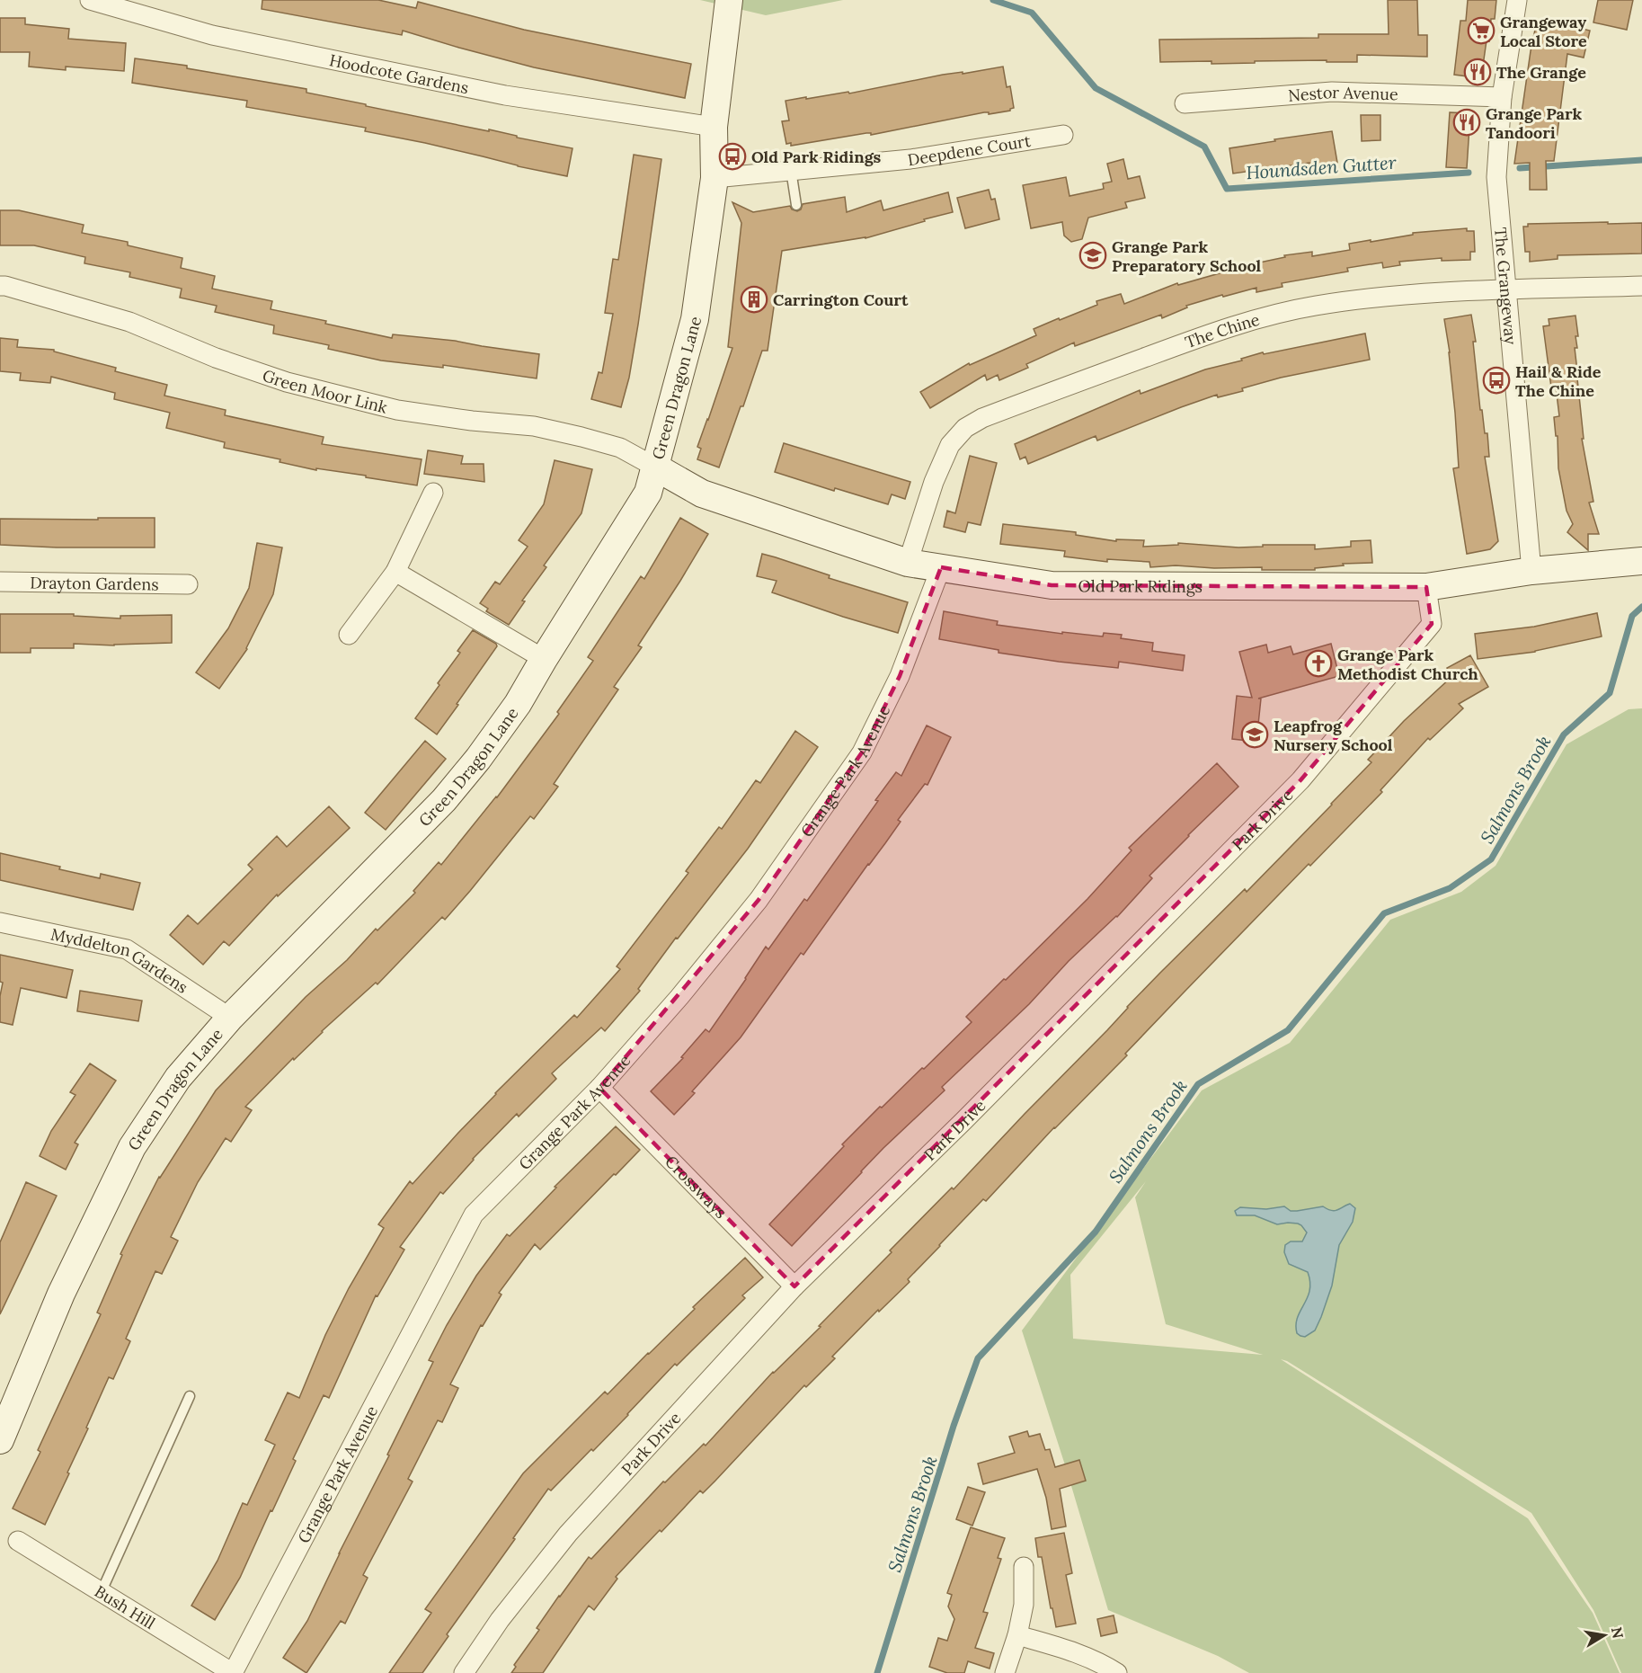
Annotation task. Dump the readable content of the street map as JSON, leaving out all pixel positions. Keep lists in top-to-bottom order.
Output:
{
  "streets": {
    "street": [
      "Hoodcote Gardens",
      "Nestor Avenue",
      "Deepdene Court",
      "The Grangeway",
      "The Chine",
      "Green Dragon Lane",
      "Green Moor Link",
      "Drayton Gardens",
      "Old Park Ridings",
      "Grange Park Avenue",
      "Park Drive",
      "Myddelton Gardens",
      "Crossways",
      "Bush Hill"
    ]
  },
  "crossings": [
    ["Hoodcote Gardens", "Green Dragon Lane"],
    ["Nestor Avenue", "The Grangeway"],
    ["Deepdene Court", "Green Dragon Lane"],
    ["The Grangeway", "The Chine"],
    ["The Grangeway", "Old Park Ridings"],
    ["The Chine", "Old Park Ridings"],
    ["Green Dragon Lane", "Green Moor Link"],
    ["Green Dragon Lane", "Old Park Ridings"],
    ["Green Dragon Lane", "Myddelton Gardens"],
    ["Green Moor Link", "Old Park Ridings"],
    ["Old Park Ridings", "Grange Park Avenue"],
    ["Old Park Ridings", "Park Drive"],
    ["Grange Park Avenue", "Crossways"],
    ["Grange Park Avenue", "Bush Hill"],
    ["Park Drive", "Crossways"]
  ],
  "water": ["Houndsden Gutter", "Salmons Brook"],
  "places": {
    "supermarket": ["Grangeway Local Store"],
    "restaurant": ["The Grange", "Grange Park Tandoori"],
    "bus stop": ["Old Park Ridings", "Hail & Ride The Chine"],
    "school or university": ["Grange Park Preparatory School", "Leapfrog Nursery School"],
    "building": ["Carrington Court"],
    "church": ["Grange Park Methodist Church"]
  },
  "north": "right"
}
